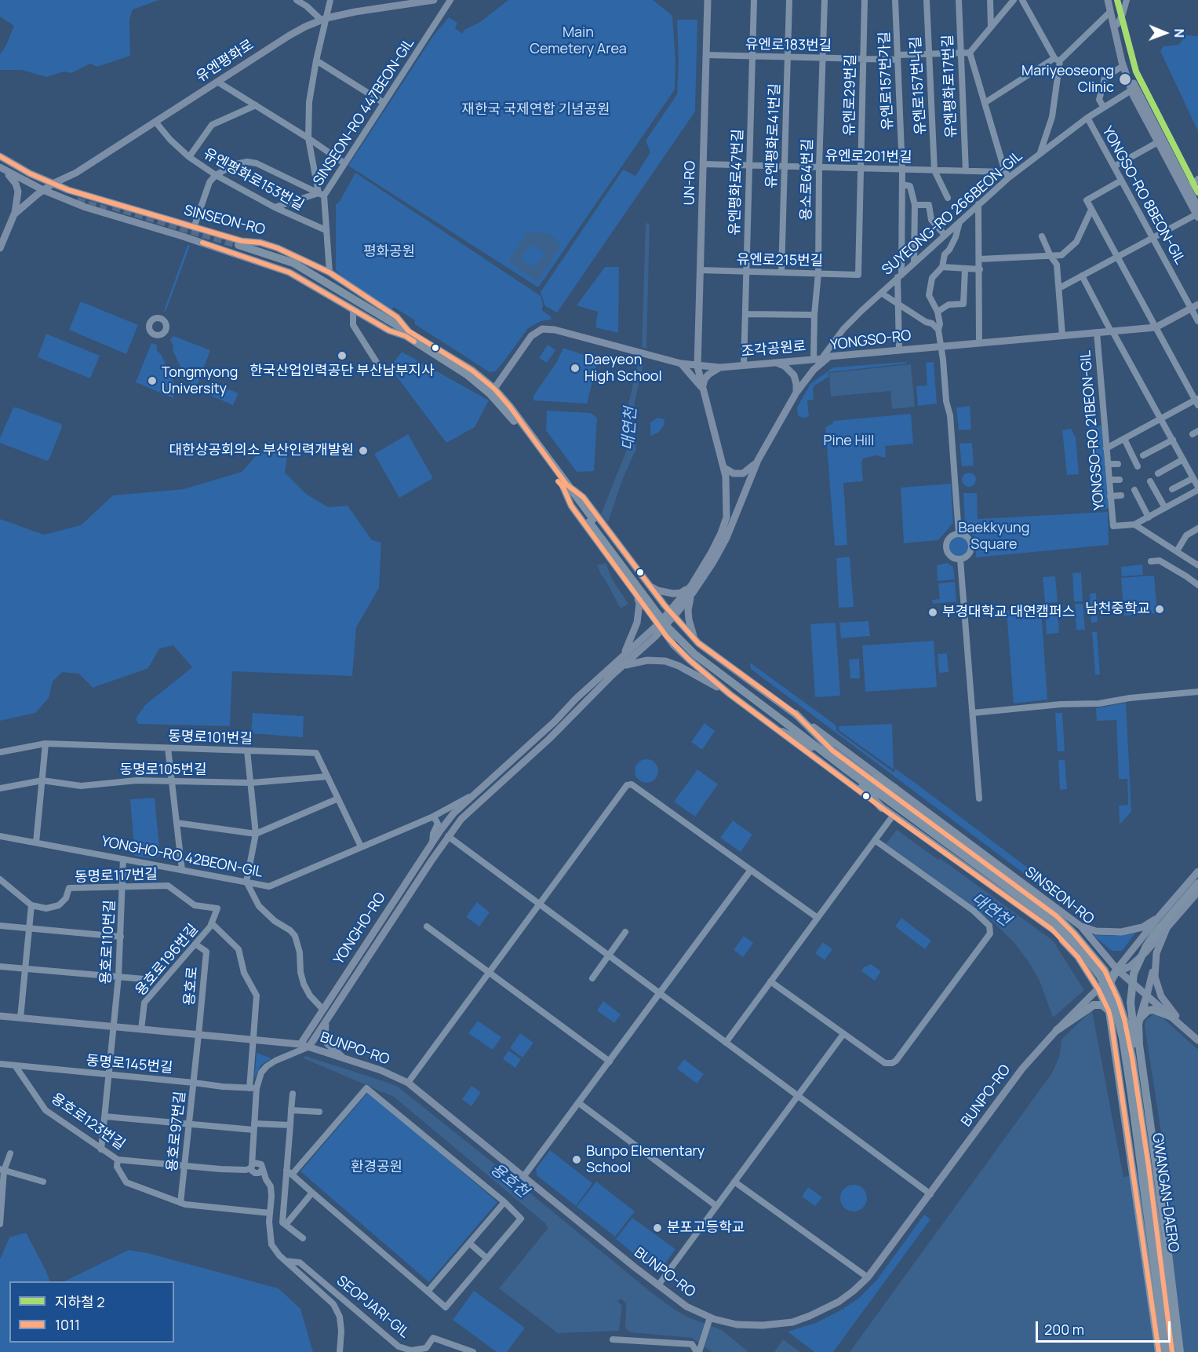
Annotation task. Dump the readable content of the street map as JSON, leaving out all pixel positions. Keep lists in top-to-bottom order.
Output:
{
  "streets": {
    "highway": ["SINSEON-RO", "GWANGAN-DAERO"],
    "main road": [
      "유엔평화로",
      "UN-RO",
      "YONGSO-RO",
      "조각공원로",
      "YONGHO-RO",
      "BUNPO-RO"
    ],
    "street": [
      "유엔로183번길",
      "유엔로157번가길",
      "유엔로157번나길",
      "유엔평화로17번길",
      "유엔로29번길",
      "SINSEON-RO 447BEON-GIL",
      "유엔평화로41번길",
      "유엔로201번길",
      "유엔평화로153번길",
      "용소로64번길",
      "유엔평화로47번길",
      "YONGSO-RO 8BEON-GIL",
      "SUYEONG-RO 266BEON-GIL",
      "유엔로215번길",
      "YONGSO-RO 21BEON-GIL",
      "동명로101번길",
      "동명로105번길",
      "YONGHO-RO 42BEON-GIL",
      "동명로117번길",
      "용호로110번길",
      "용호로196번길",
      "용호로",
      "동명로145번길",
      "용호로123번길",
      "용호로97번길",
      "SEOPJARI-GIL"
    ]
  },
  "crossings": [
    ["유엔로183번길", "유엔로157번가길"],
    ["유엔로183번길", "유엔로157번나길"],
    ["유엔로183번길", "유엔평화로17번길"],
    ["유엔로183번길", "유엔로29번길"],
    ["유엔로183번길", "유엔평화로41번길"],
    ["유엔로183번길", "용소로64번길"],
    ["유엔로183번길", "유엔평화로47번길"],
    ["유엔로183번길", "UN-RO"],
    ["유엔평화로", "유엔평화로153번길"],
    ["유엔평화로", "SINSEON-RO"],
    ["유엔로157번가길", "유엔로201번길"],
    ["유엔로157번가길", "SUYEONG-RO 266BEON-GIL"],
    ["유엔로157번가길", "YONGSO-RO"],
    ["유엔로157번나길", "유엔로201번길"],
    ["유엔평화로17번길", "유엔로201번길"],
    ["유엔로29번길", "유엔로201번길"],
    ["유엔로29번길", "유엔로215번길"],
    ["SINSEON-RO 447BEON-GIL", "유엔평화로153번길"],
    ["SINSEON-RO 447BEON-GIL", "SINSEON-RO"],
    ["유엔평화로41번길", "유엔로201번길"],
    ["유엔평화로41번길", "유엔로215번길"],
    ["유엔로201번길", "용소로64번길"],
    ["유엔로201번길", "유엔평화로47번길"],
    ["유엔로201번길", "UN-RO"],
    ["유엔로201번길", "SUYEONG-RO 266BEON-GIL"],
    ["용소로64번길", "유엔로215번길"],
    ["용소로64번길", "조각공원로"],
    ["유엔평화로47번길", "유엔로215번길"],
    ["유엔평화로47번길", "조각공원로"],
    ["UN-RO", "유엔로215번길"],
    ["UN-RO", "조각공원로"],
    ["YONGSO-RO 8BEON-GIL", "SUYEONG-RO 266BEON-GIL"],
    ["YONGSO-RO 8BEON-GIL", "YONGSO-RO"],
    ["SUYEONG-RO 266BEON-GIL", "YONGSO-RO"],
    ["SUYEONG-RO 266BEON-GIL", "조각공원로"],
    ["SINSEON-RO", "YONGSO-RO"],
    ["YONGSO-RO", "조각공원로"],
    ["YONGSO-RO", "YONGSO-RO 21BEON-GIL"],
    ["YONGSO-RO", "YONGHO-RO"],
    ["동명로101번길", "동명로105번길"],
    ["동명로101번길", "YONGHO-RO 42BEON-GIL"],
    ["YONGHO-RO 42BEON-GIL", "YONGHO-RO"],
    ["YONGHO-RO 42BEON-GIL", "용호로110번길"],
    ["동명로117번길", "용호로110번길"],
    ["동명로117번길", "용호로196번길"],
    ["YONGHO-RO", "BUNPO-RO"],
    ["용호로110번길", "동명로145번길"],
    ["용호로110번길", "용호로123번길"],
    ["용호로196번길", "용호로"],
    ["용호로", "용호로97번길"],
    ["동명로145번길", "용호로123번길"],
    ["동명로145번길", "용호로97번길"],
    ["용호로123번길", "용호로97번길"]
  ],
  "water": ["대연천", "용호천"],
  "parks": [
    "Main Cemetery Area",
    "재한국 국제연합 기념공원",
    "평화공원",
    "Pine Hill",
    "Baekkyung Square",
    "환경공원"
  ],
  "places": [
    "Mariyeoseong Clinic",
    "한국산업인력공단 부산남부지사",
    "Daeyeon High School",
    "Tongmyong University",
    "대한상공회의소 부산인력개발원",
    "남천중학교",
    "부경대학교 대연캠퍼스",
    "Bunpo Elementary School",
    "분포고등학교"
  ],
  "lines": ["metro line 2", "transit line 1011"],
  "legend": ["지하철 2", "1011"],
  "scale_bar": "200 m",
  "north": "right"
}
